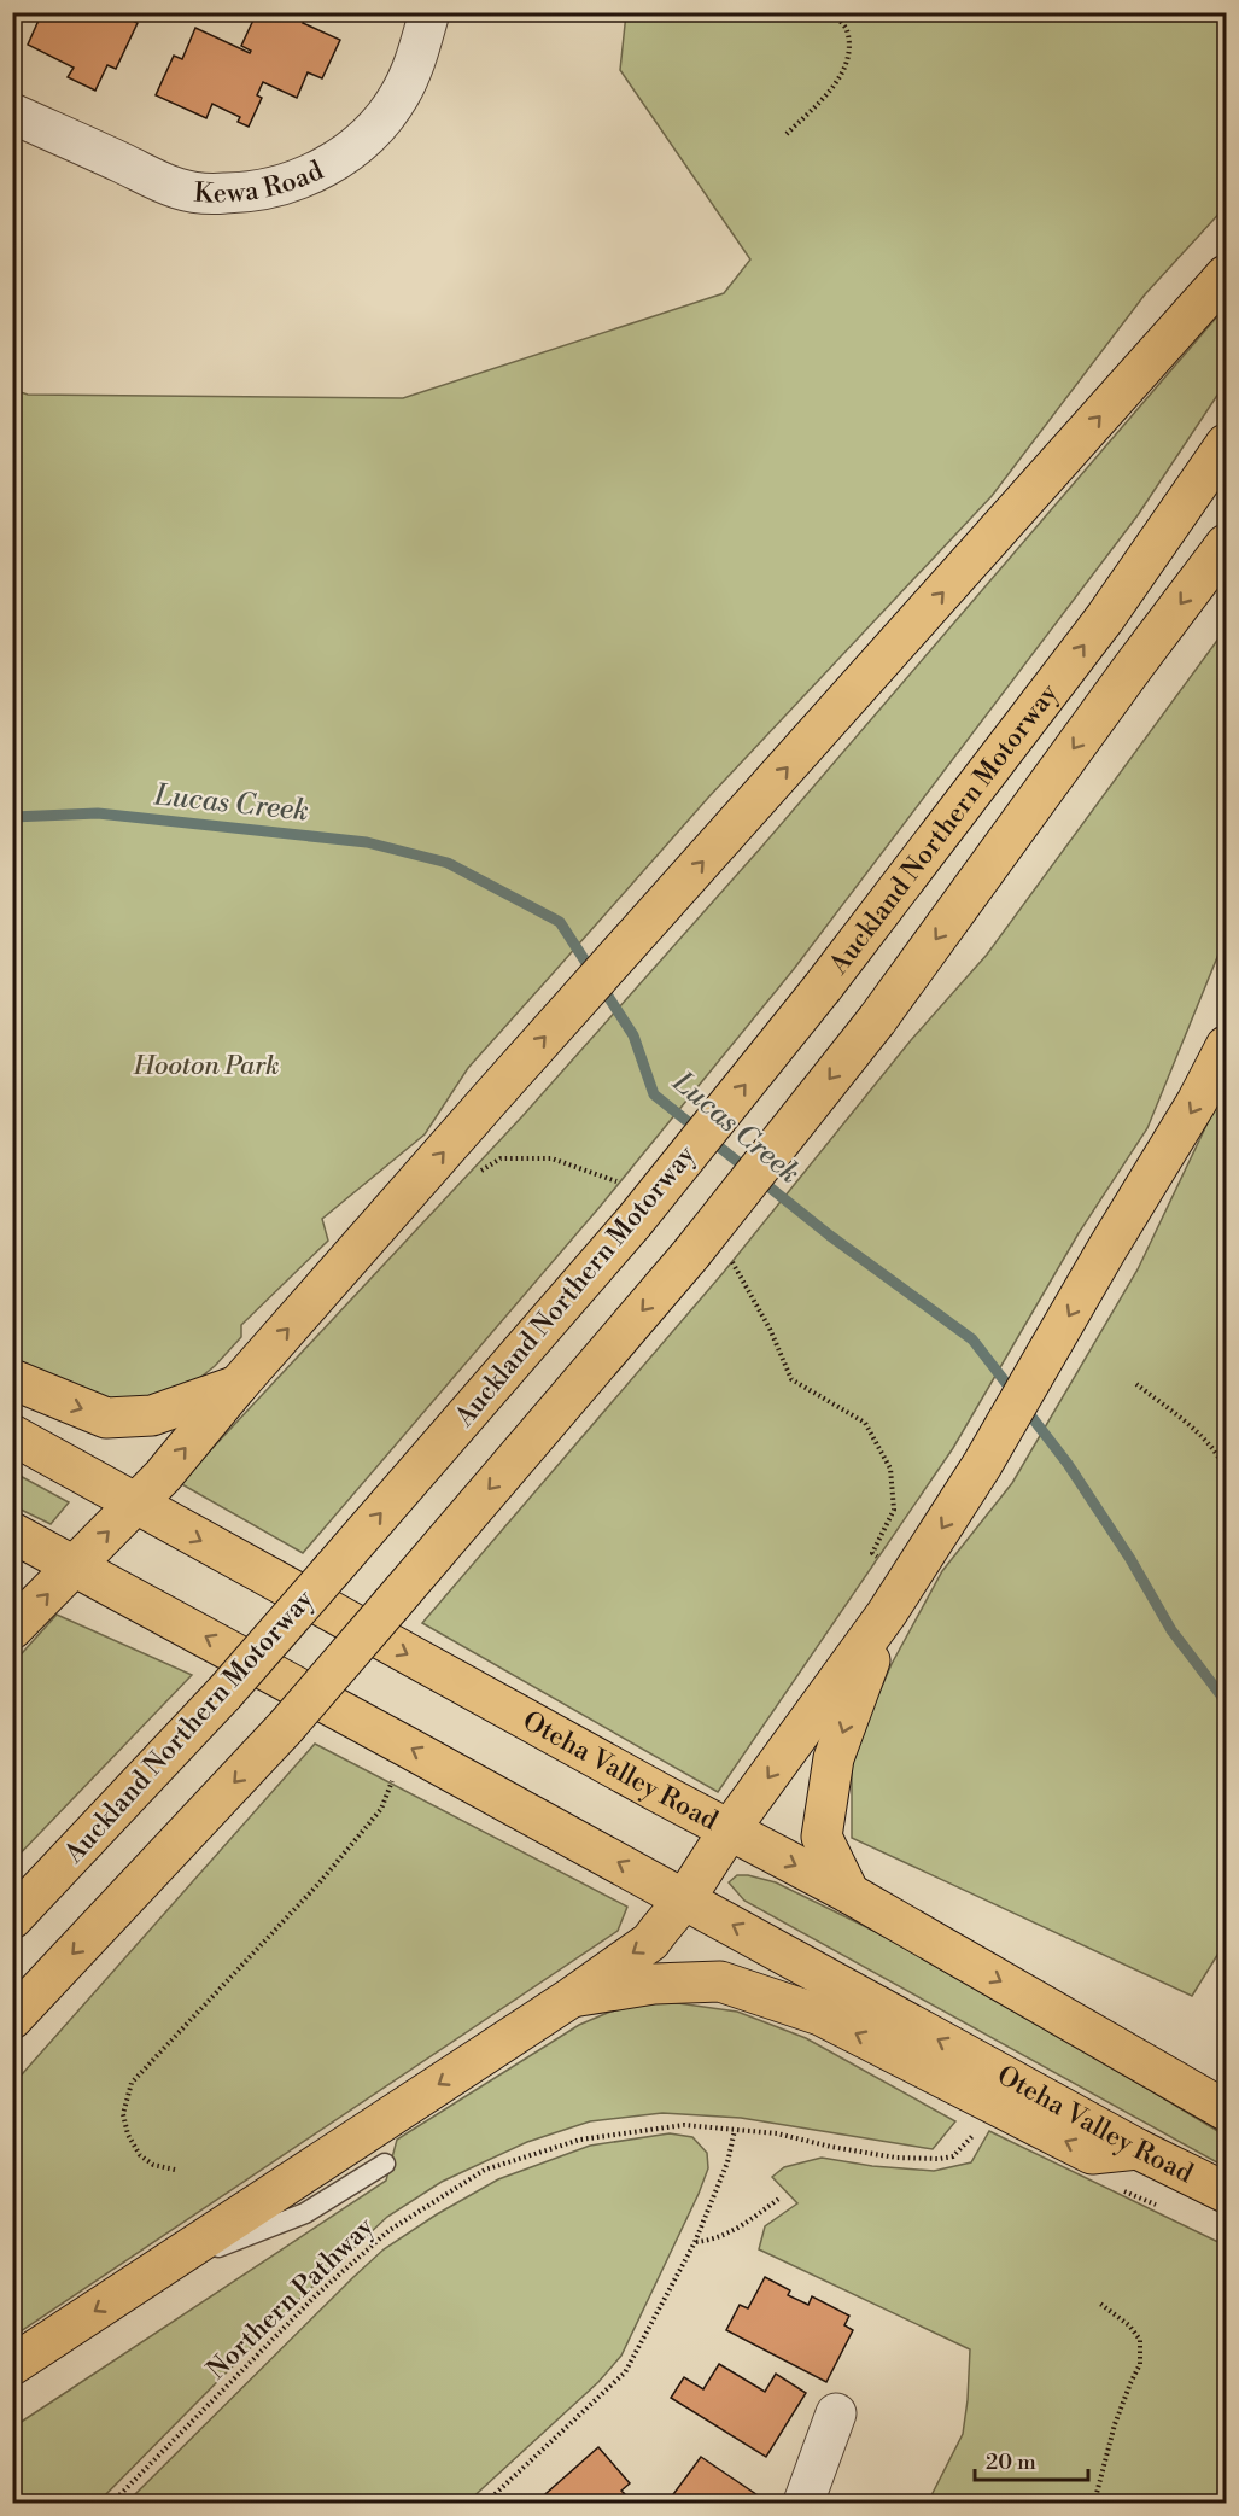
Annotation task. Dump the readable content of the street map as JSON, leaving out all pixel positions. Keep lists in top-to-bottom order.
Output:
{
  "streets": {
    "main road": ["Auckland Northern Motorway", "Oteha Valley Road"],
    "street": ["Kewa Road"],
    "path": ["Northern Pathway"]
  },
  "water": ["Lucas Creek"],
  "parks": ["Hooton Park"],
  "scale_bar": "20 m"
}
